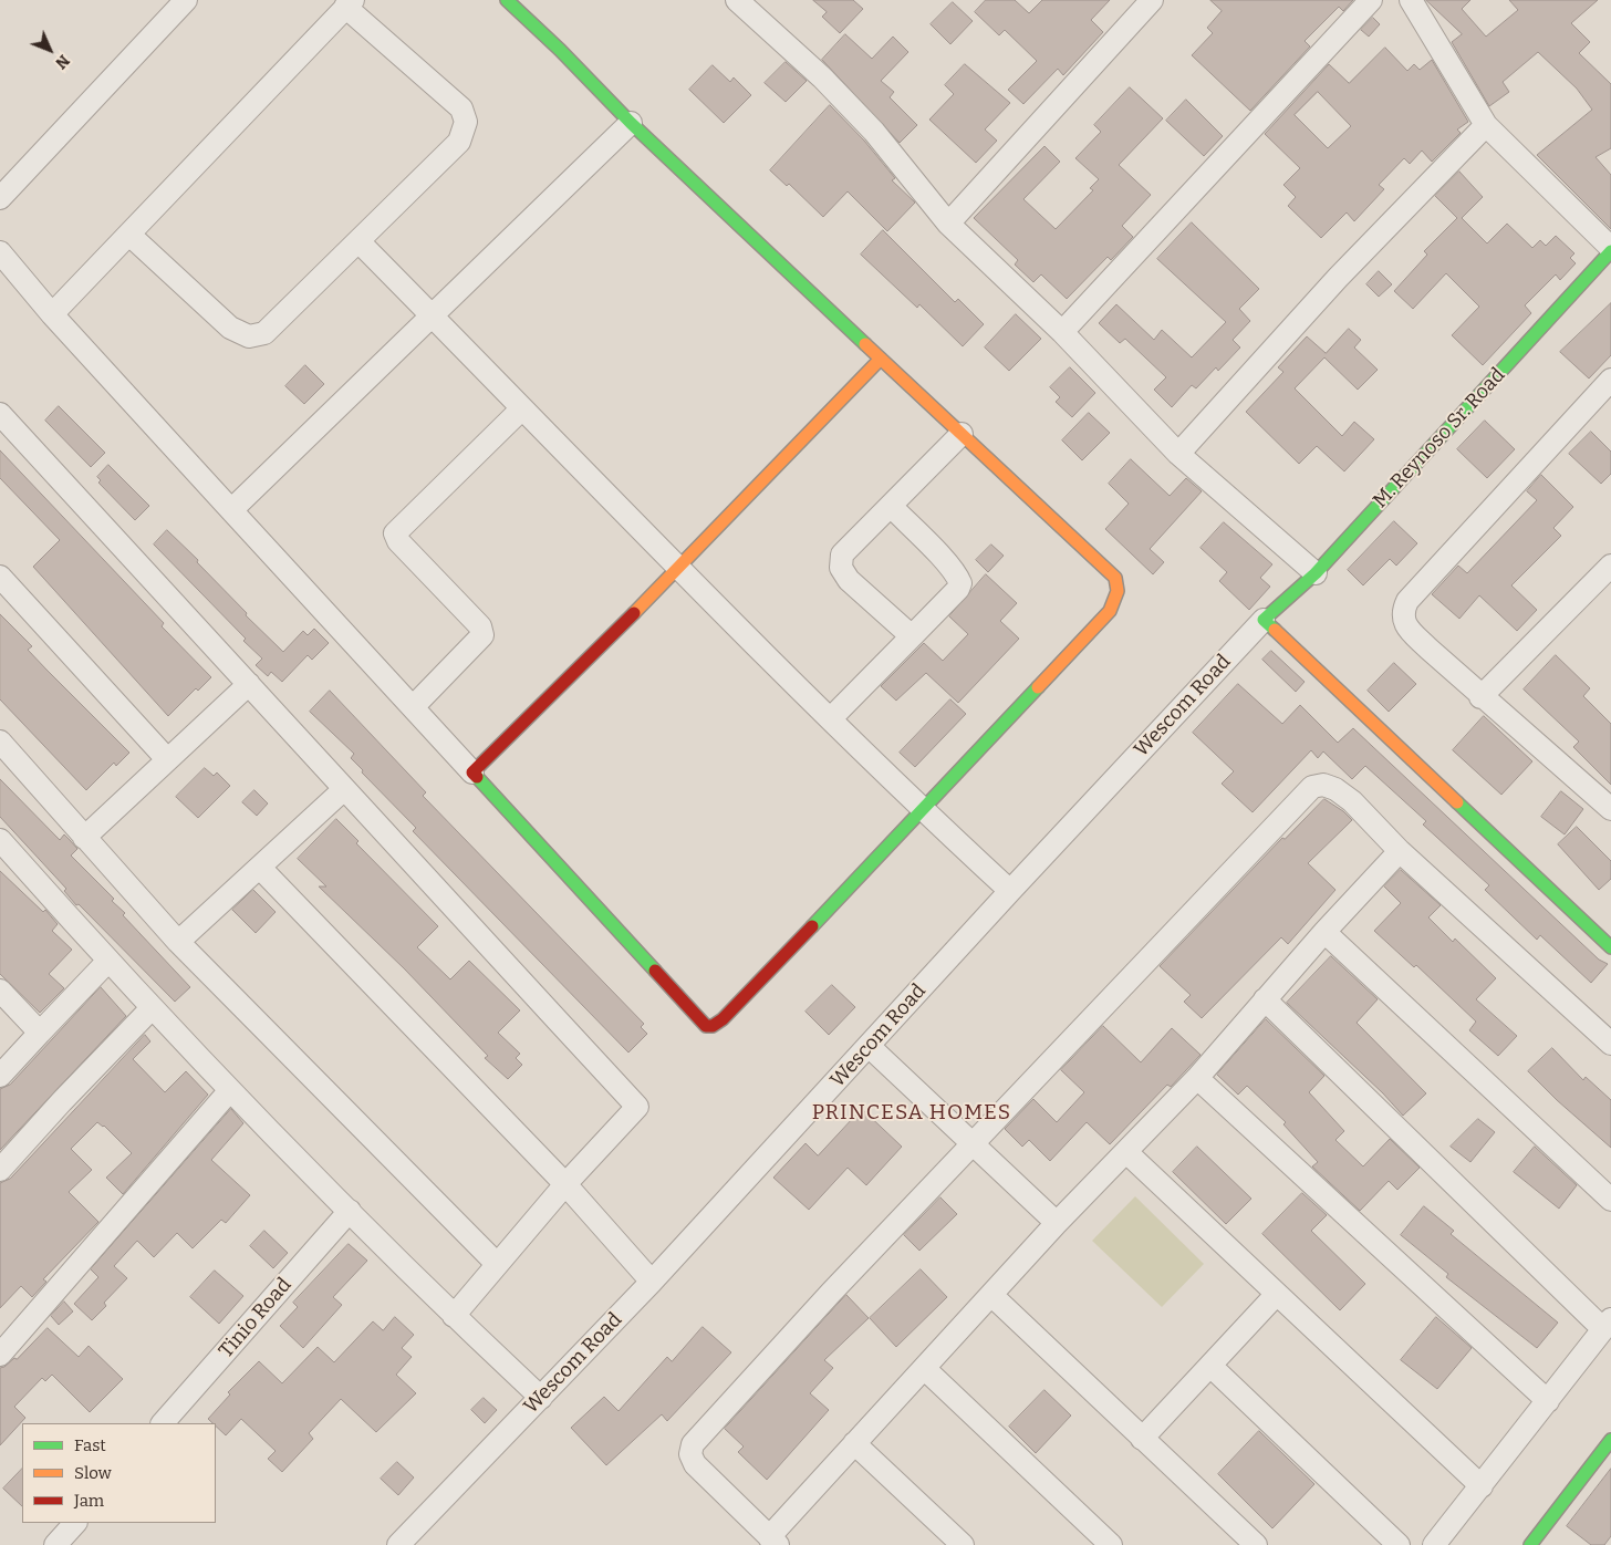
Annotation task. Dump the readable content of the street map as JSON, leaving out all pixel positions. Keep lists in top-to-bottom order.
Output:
{
  "streets": {
    "street": ["M. Reynoso Sr. Road", "Wescom Road", "Tinio Road"]
  },
  "crossings": [
    ["M. Reynoso Sr. Road", "Wescom Road"]
  ],
  "districts": ["PRINCESA HOMES"],
  "legend": ["Fast", "Slow", "Jam"],
  "north": "bottom right"
}
